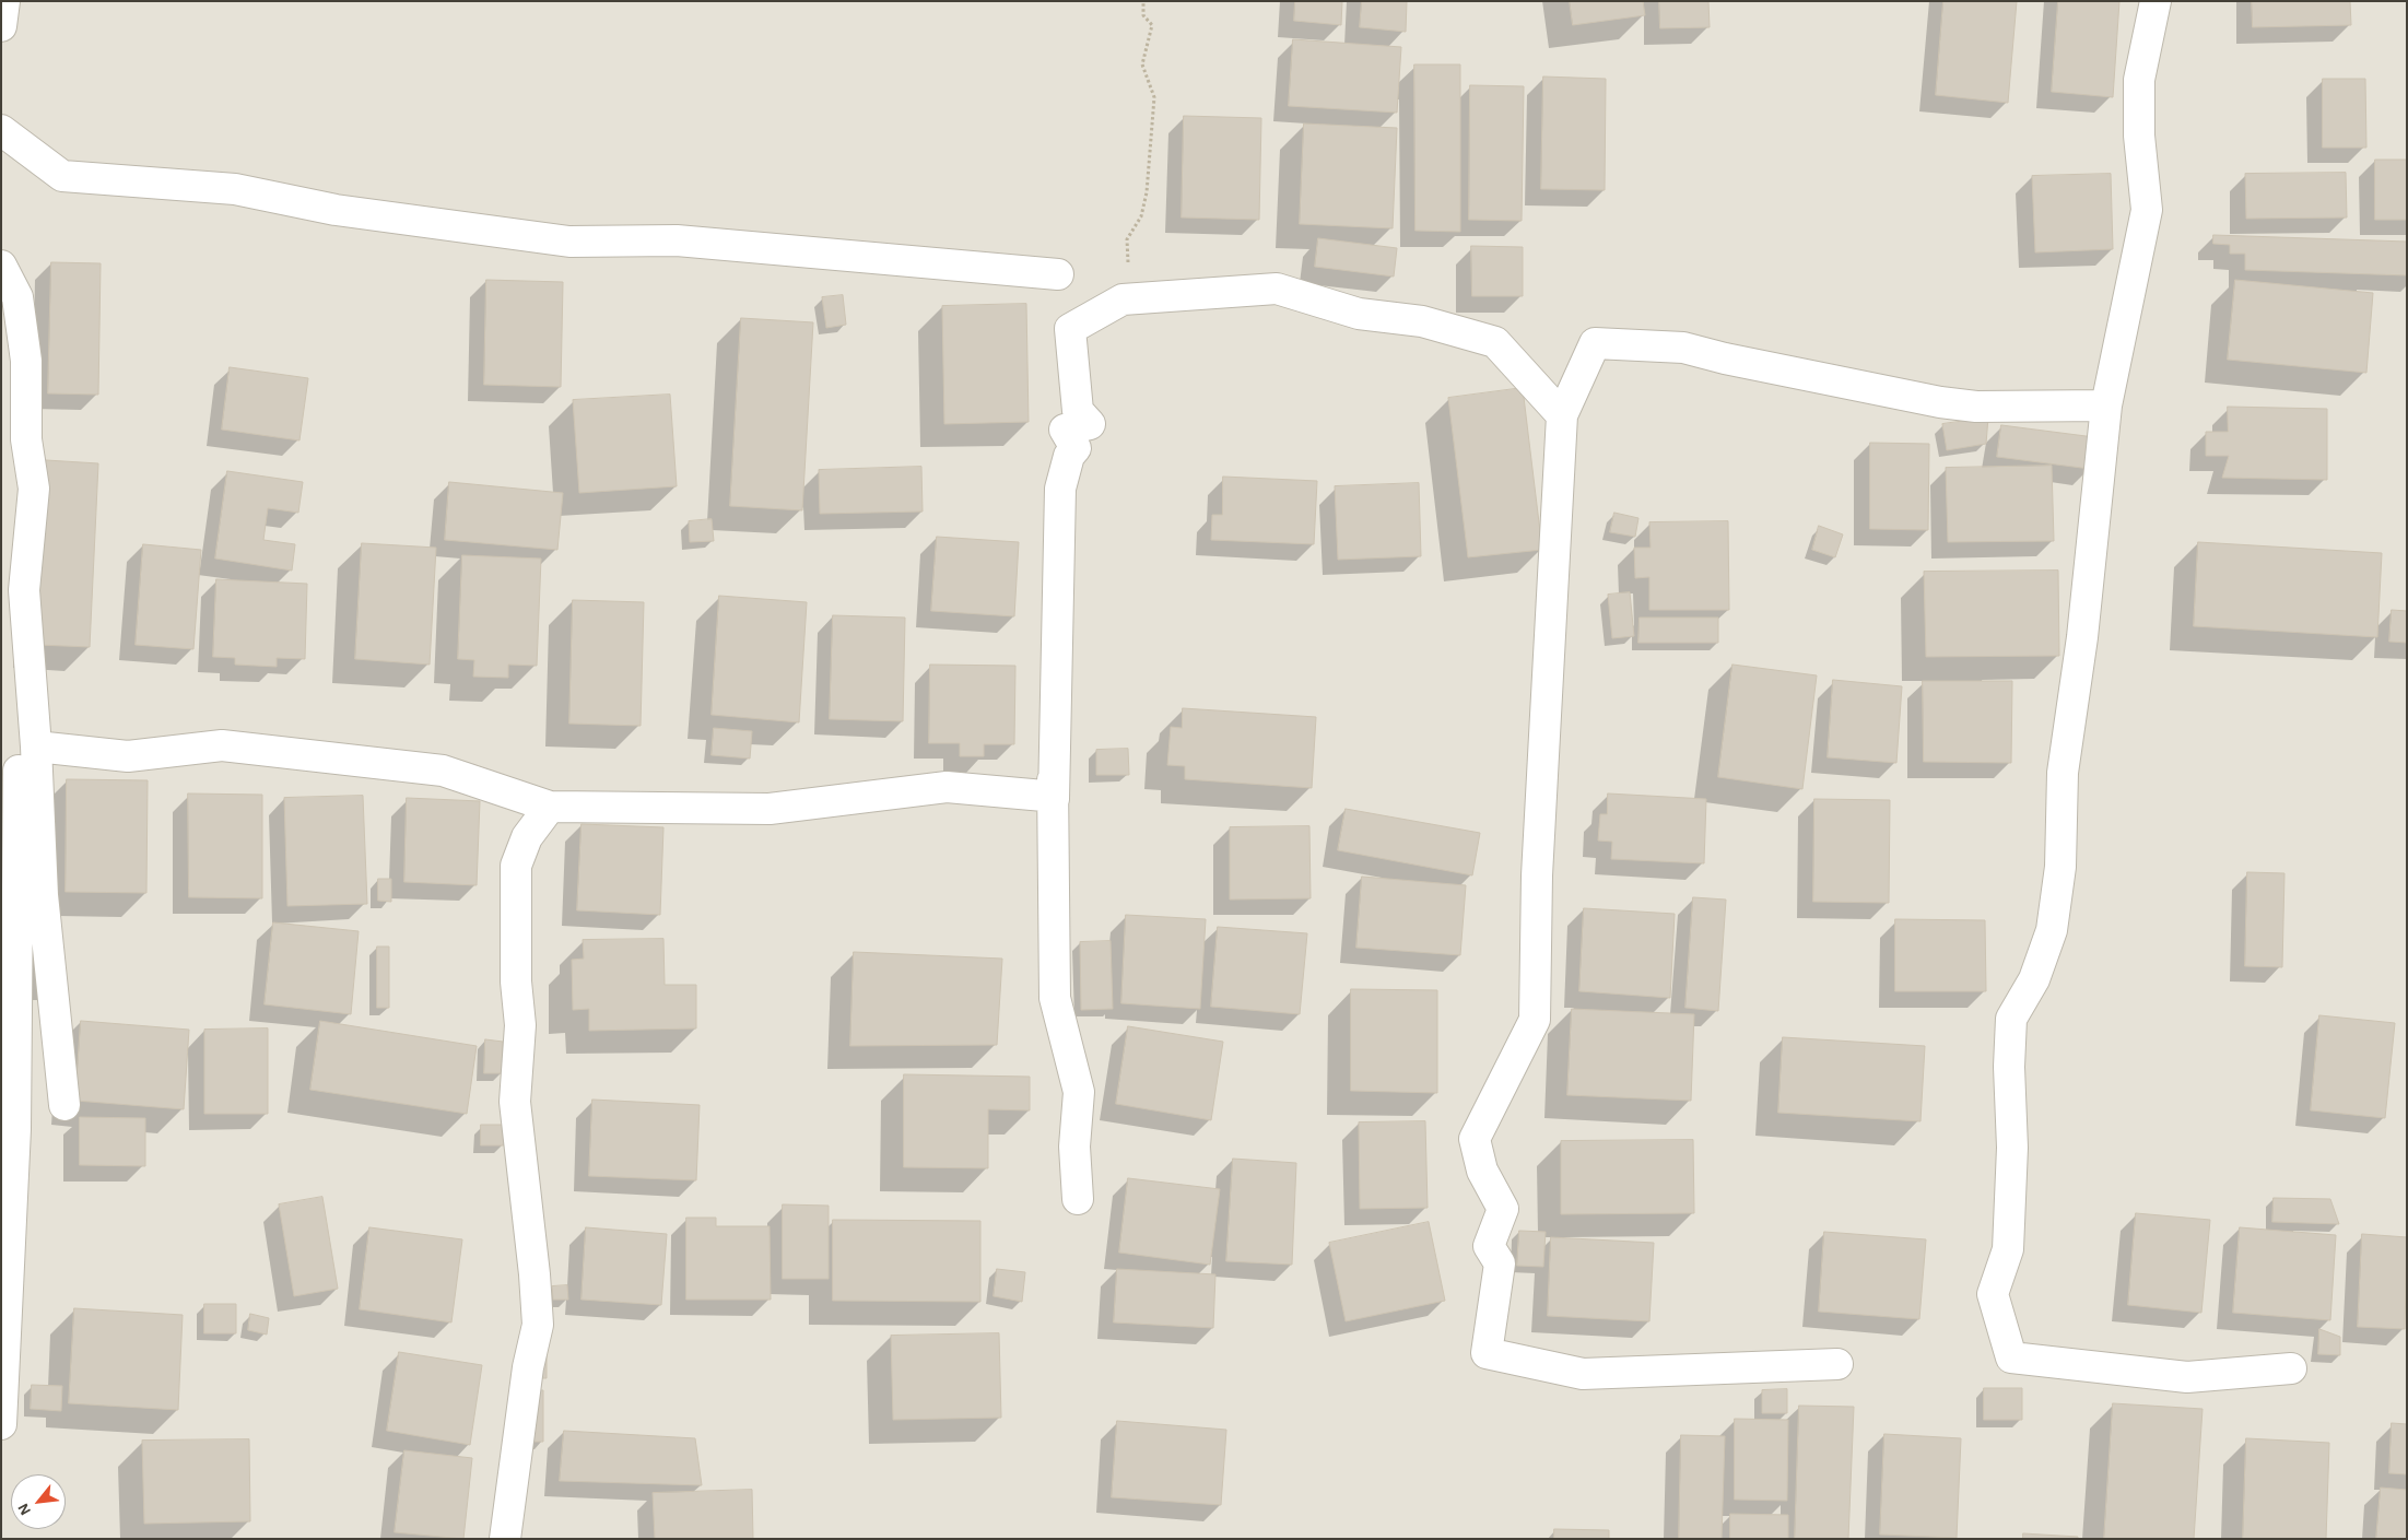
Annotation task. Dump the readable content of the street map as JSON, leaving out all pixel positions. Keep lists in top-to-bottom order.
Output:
{
  "north": "bottom left"
}
